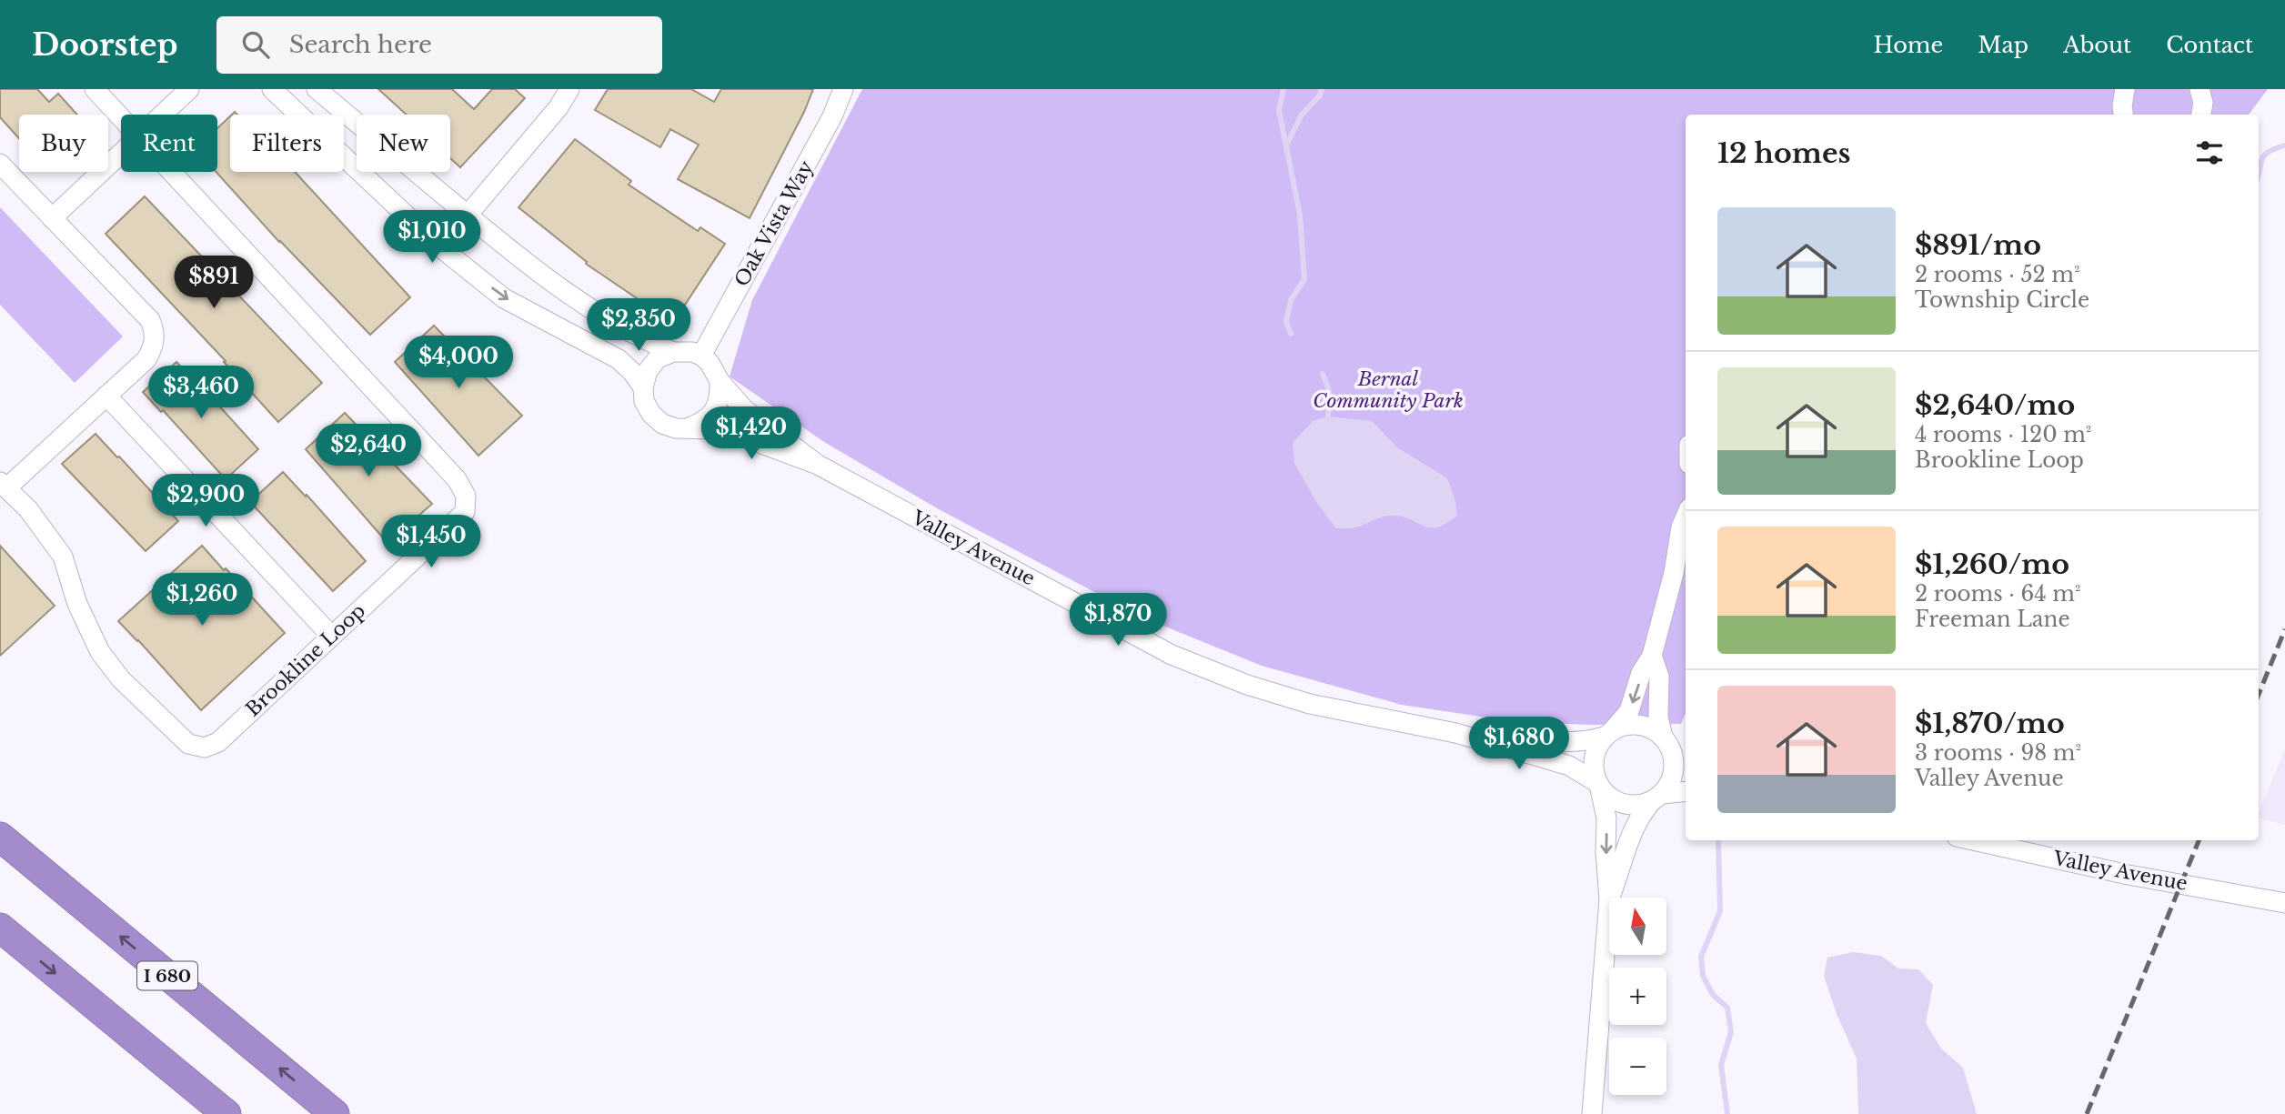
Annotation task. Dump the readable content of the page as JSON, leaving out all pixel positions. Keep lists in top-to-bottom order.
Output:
{
  "streets": {
    "highway": ["I 680"],
    "street": ["Oak Vista Way", "Valley Avenue", "Brookline Loop"]
  },
  "crossings": [
    ["Oak Vista Way", "Valley Avenue"]
  ],
  "parks": ["Bernal Community Park"],
  "north": "top",
  "page": {
    "header": "Doorstep",
    "search": "Search here",
    "nav": [
      "Home",
      "Map",
      "About",
      "Contact"
    ],
    "chip": [
      "Buy",
      "Rent",
      "Filters",
      "New"
    ],
    "heading": "12 homes",
    "list": [
      {
        "name": "$891/mo",
        "note": "2 rooms · 52 m² · Township Circle"
      },
      {
        "name": "$2,640/mo",
        "note": "4 rooms · 120 m² · Brookline Loop"
      },
      {
        "name": "$1,260/mo",
        "note": "2 rooms · 64 m² · Freeman Lane"
      },
      {
        "name": "$1,870/mo",
        "note": "3 rooms · 98 m² · Valley Avenue"
      }
    ],
    "price": [
      "$1,010",
      "$891",
      "$2,350",
      "$4,000",
      "$3,460",
      "$1,420",
      "$2,640",
      "$2,900",
      "$1,450",
      "$1,260",
      "$1,870",
      "$1,680"
    ],
    "map_buttons": ["+", "−"]
  }
}
